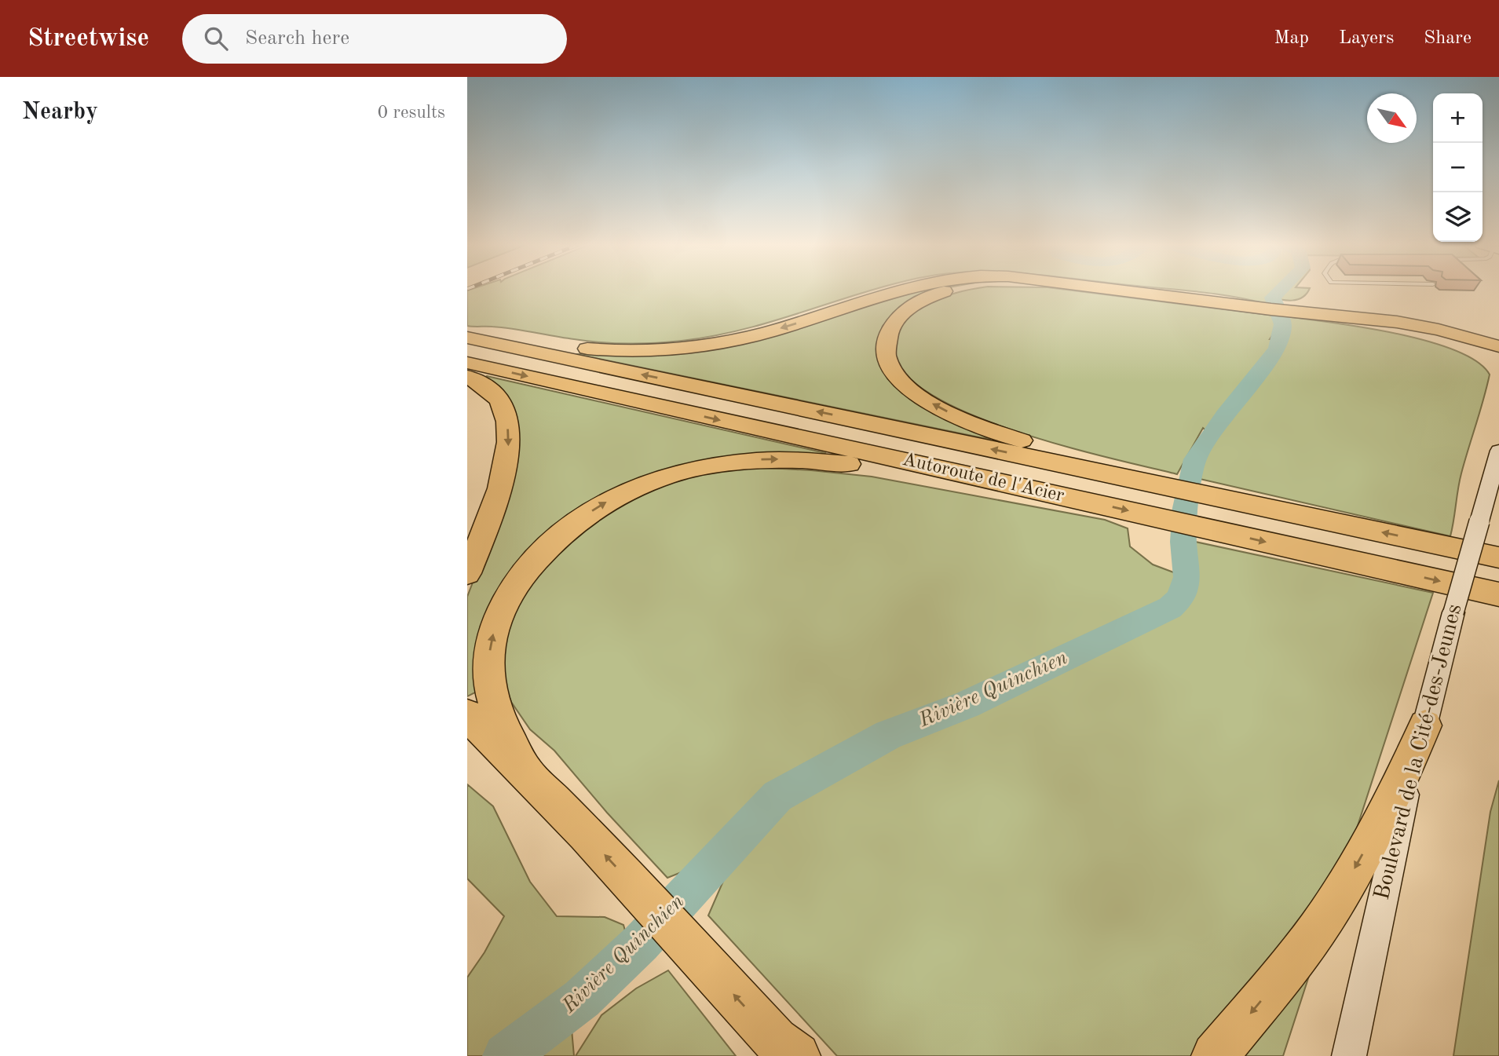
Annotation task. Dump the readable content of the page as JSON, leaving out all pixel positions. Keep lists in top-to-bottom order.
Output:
{
  "streets": {
    "highway": ["Autoroute de l'Acier"],
    "main road": ["Boulevard de la Cité-des-Jeunes"]
  },
  "water": ["Rivière Quinchien"],
  "north": "bottom right",
  "page": {
    "header": "Streetwise",
    "search": "Search here",
    "nav": ["Map", "Layers", "Share"],
    "heading": ["Nearby", "0 results"],
    "map_buttons": ["+", "−"]
  }
}
